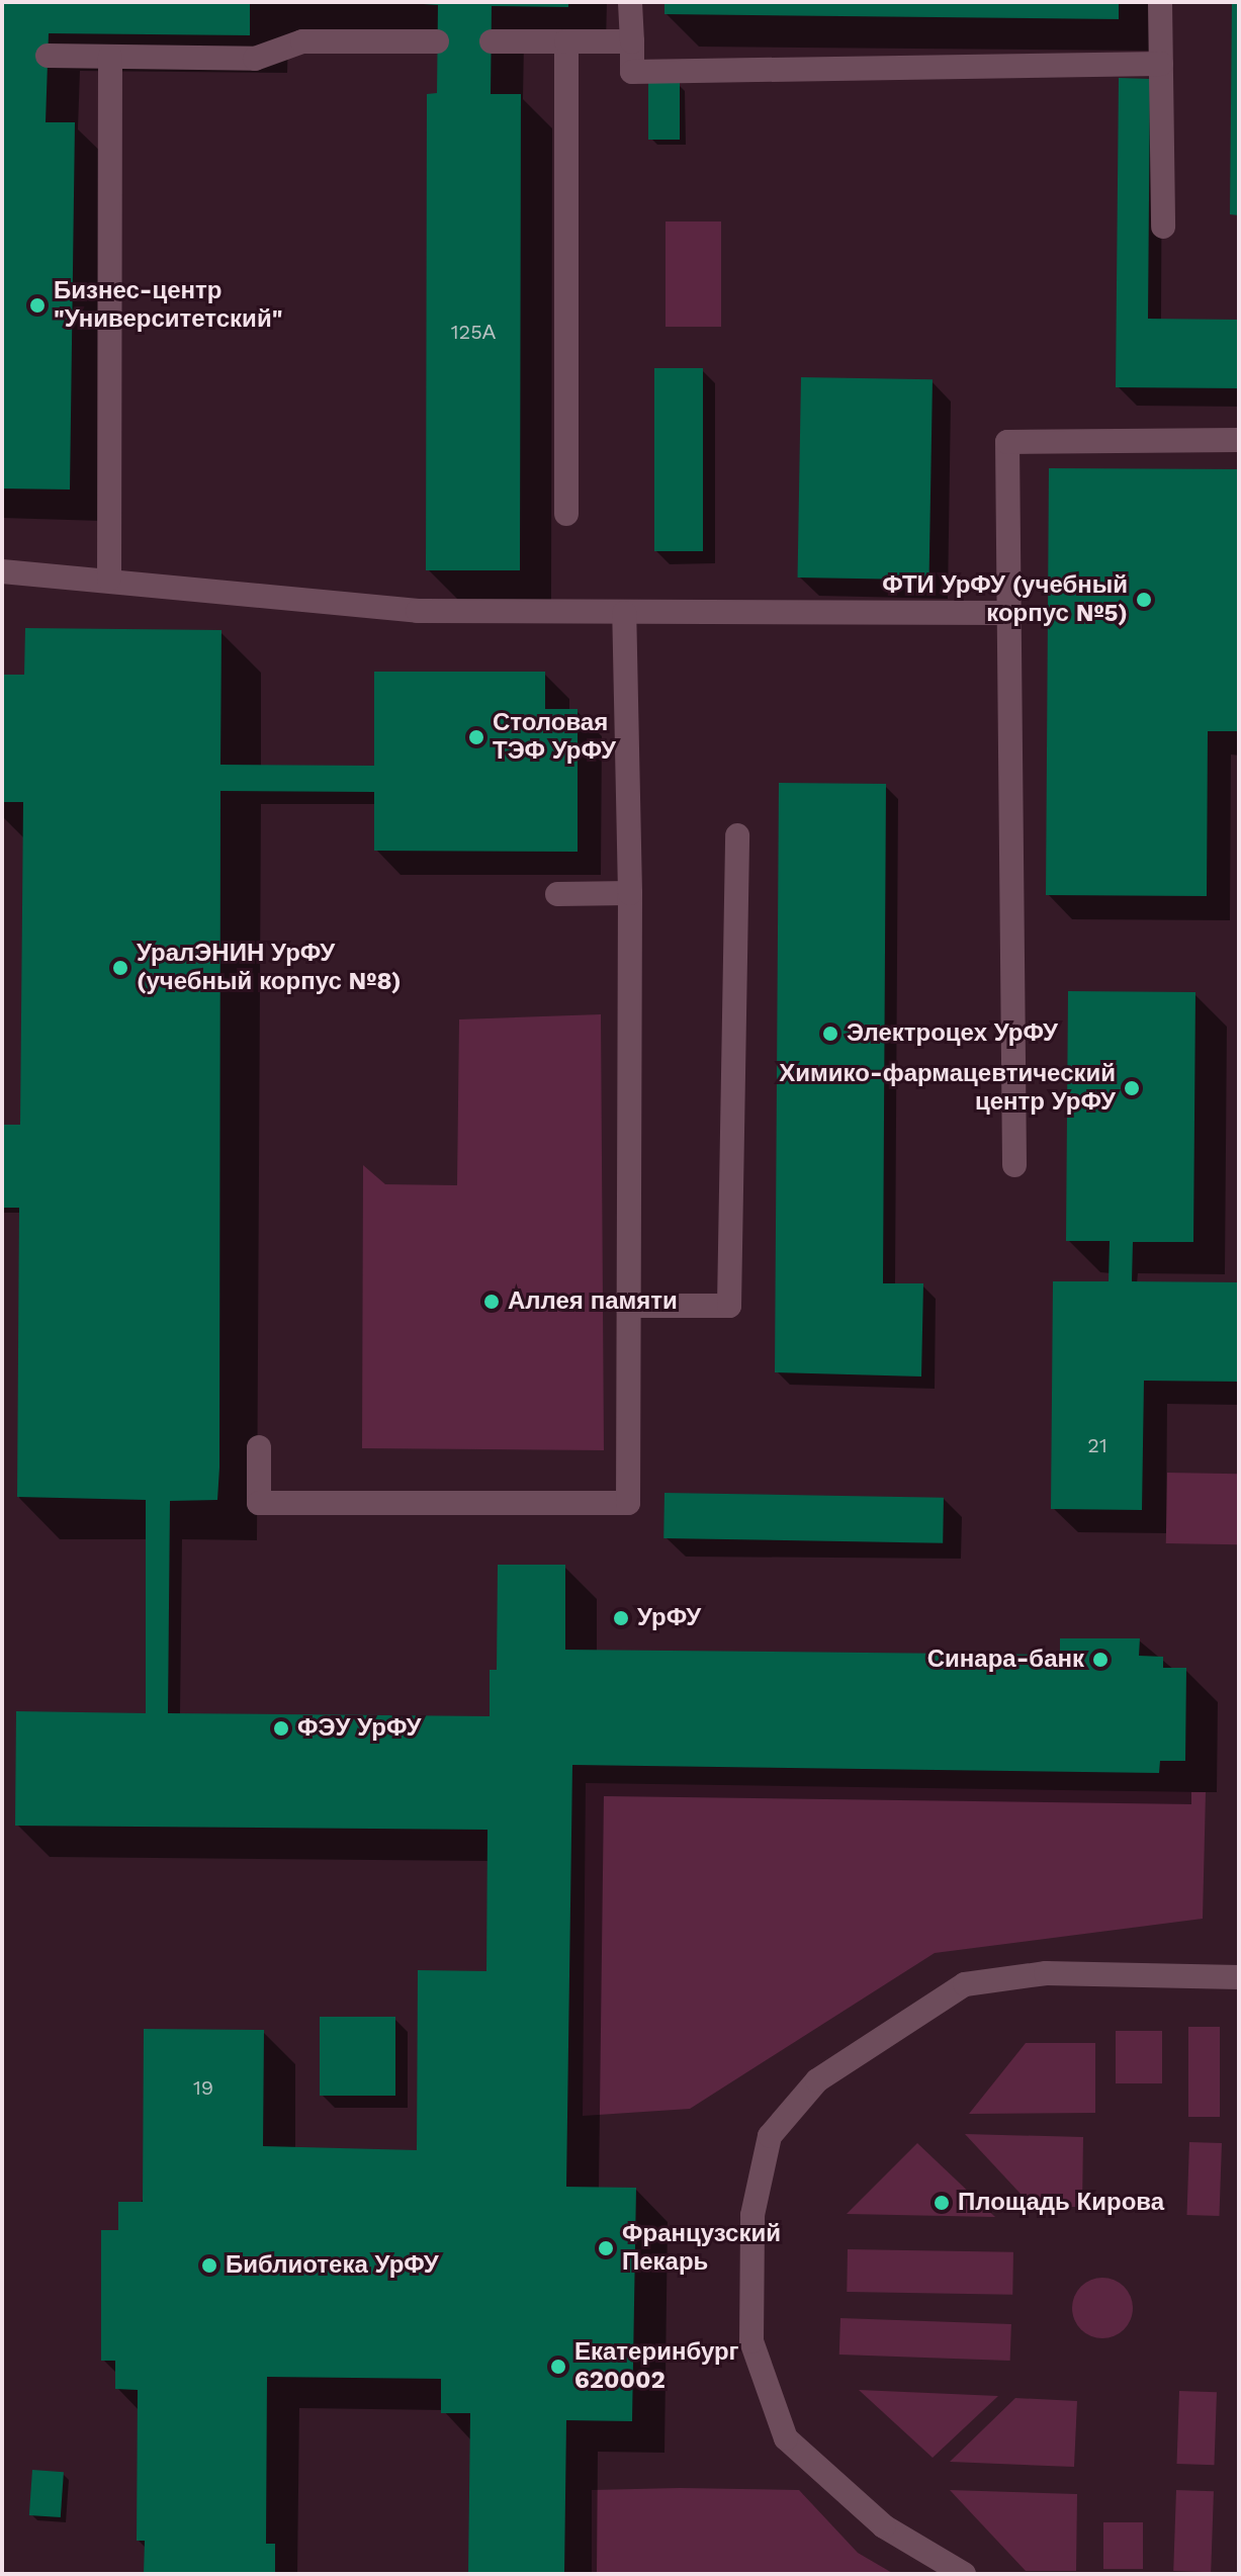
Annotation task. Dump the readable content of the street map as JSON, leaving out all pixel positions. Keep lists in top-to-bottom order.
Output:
{
  "places": [
    "Бизнес-центр \"Университетский\"",
    "ФТИ УрФУ (учебный корпус №5)",
    "Столовая ТЭФ УрФУ",
    "УралЭНИН УрФУ (учебный корпус №8)",
    "Электроцех УрФУ",
    "Химико-фармацевтический центр УрФУ",
    "Аллея памяти",
    "УрФУ",
    "Синара-банк",
    "ФЭУ УрФУ",
    "Площадь Кирова",
    "Французский Пекарь",
    "Библиотека УрФУ",
    "Екатеринбург 620002"
  ],
  "house_numbers": ["125А", "21", "19"]
}
